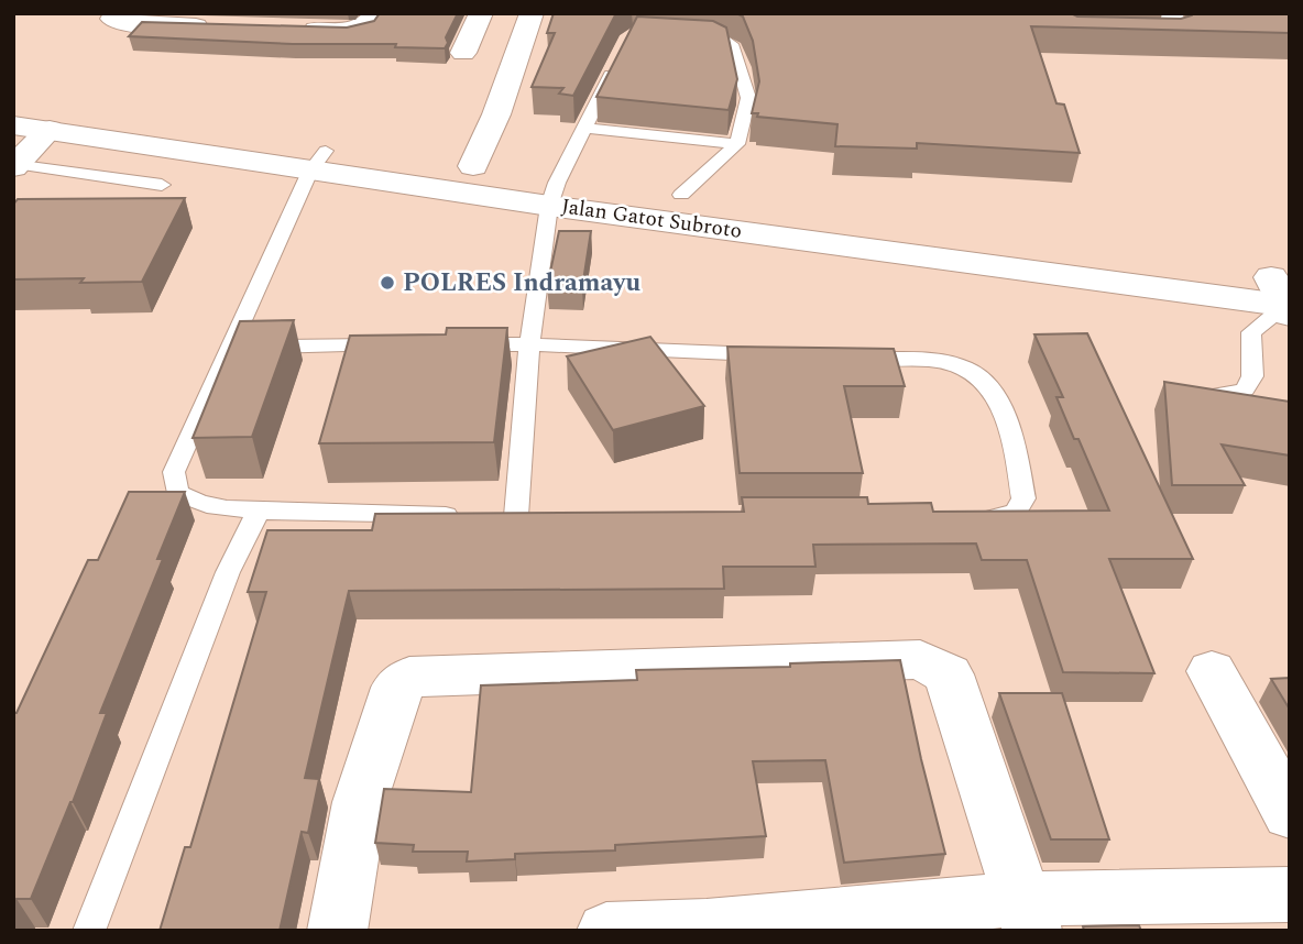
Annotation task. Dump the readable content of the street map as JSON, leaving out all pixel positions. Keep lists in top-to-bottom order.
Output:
{
  "streets": {
    "street": ["Jalan Gatot Subroto"]
  },
  "places": ["POLRES Indramayu"]
}
